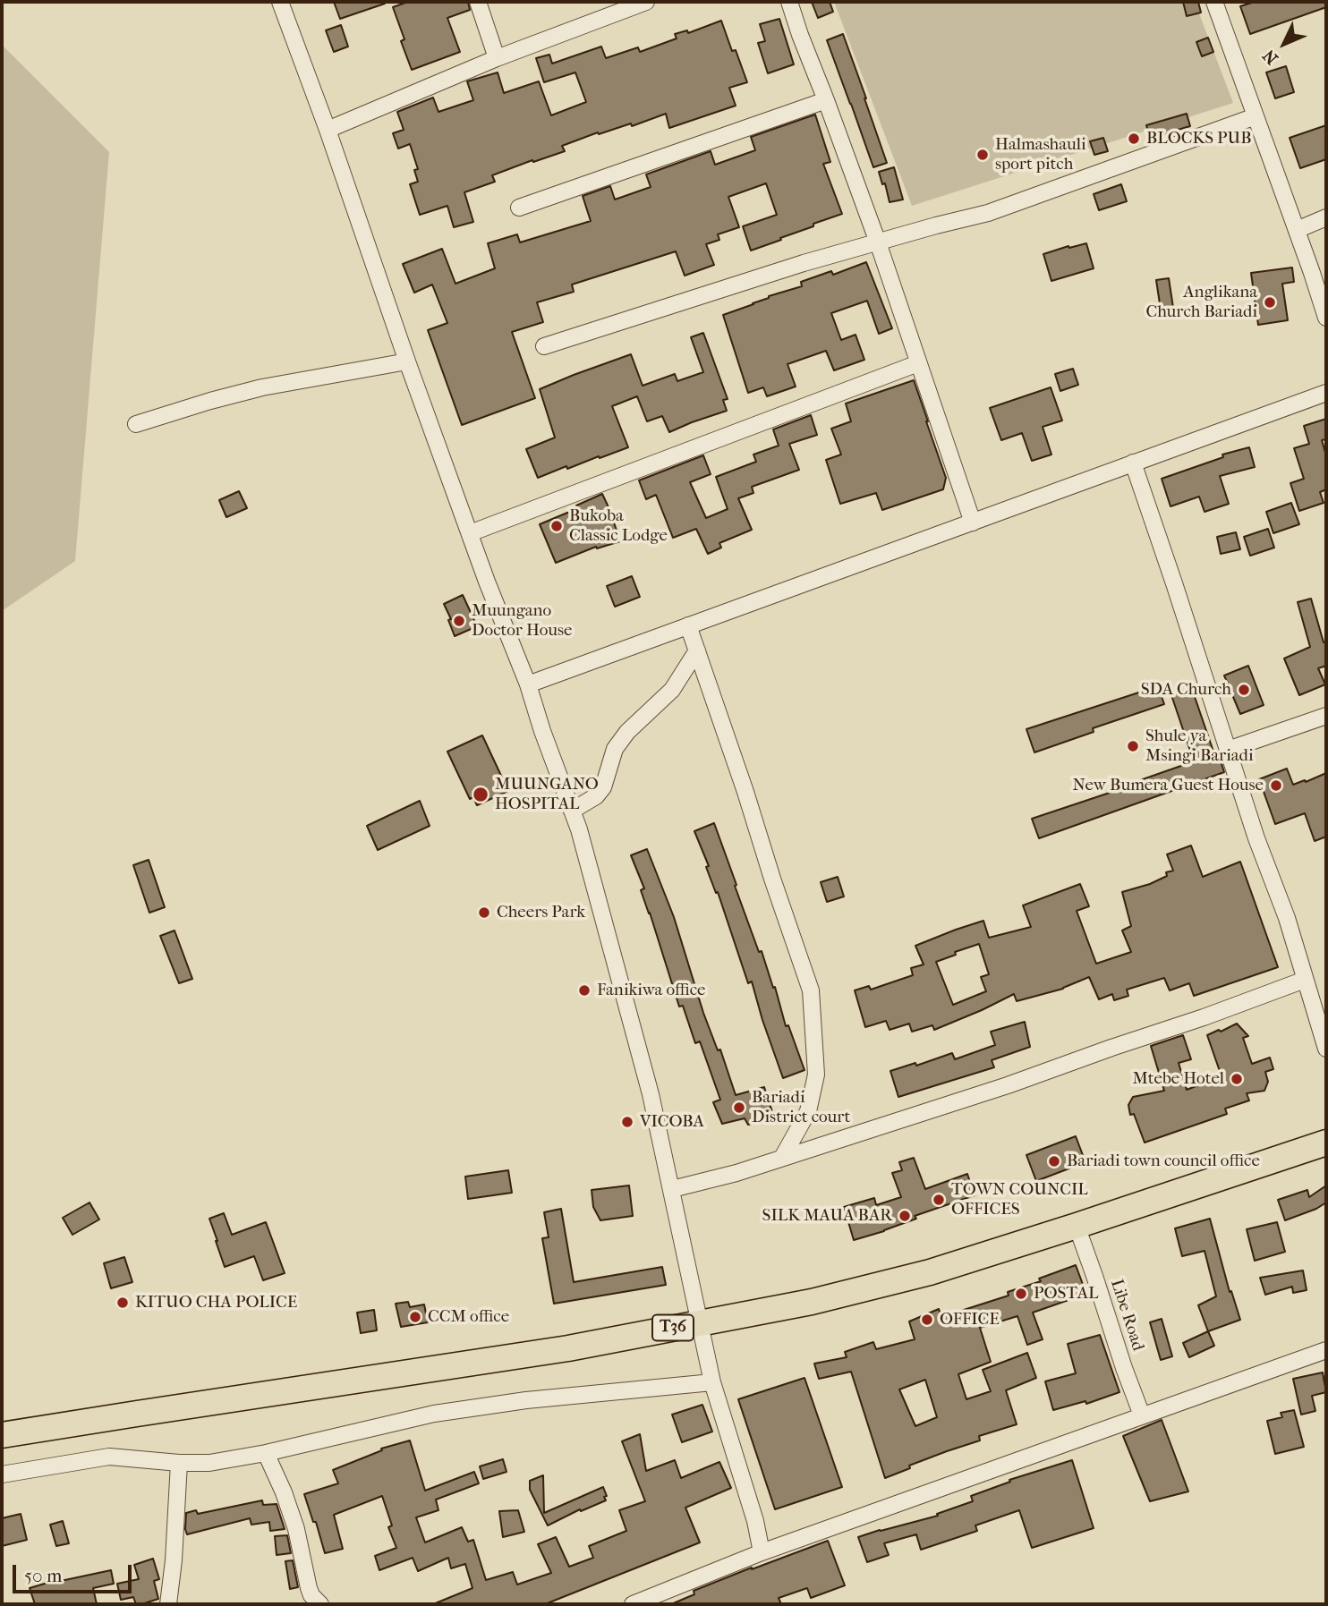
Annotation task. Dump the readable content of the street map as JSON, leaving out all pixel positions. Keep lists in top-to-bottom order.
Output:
{
  "streets": {
    "highway": ["T36"],
    "street": ["Libe Road"]
  },
  "crossings": [
    ["Libe Road", "T36"]
  ],
  "places": [
    "BLOCKS PUB",
    "Halmashauli sport pitch",
    "Anglikana Church Bariadi",
    "Bukoba Classic Lodge",
    "Muungano Doctor House",
    "SDA Church",
    "Shule ya Msingi Bariadi",
    "New Bumera Guest House",
    "MUUNGANO HOSPITAL",
    "Cheers Park",
    "Fanikiwa office",
    "Mtebe Hotel",
    "Bariadi District court",
    "VICOBA",
    "Bariadi town council office",
    "TOWN COUNCIL OFFICES",
    "SILK MAUA BAR",
    "POSTAL",
    "KITUO CHA POLICE",
    "CCM office",
    "OFFICE"
  ],
  "scale_bar": "50 m",
  "north": "bottom left"
}
